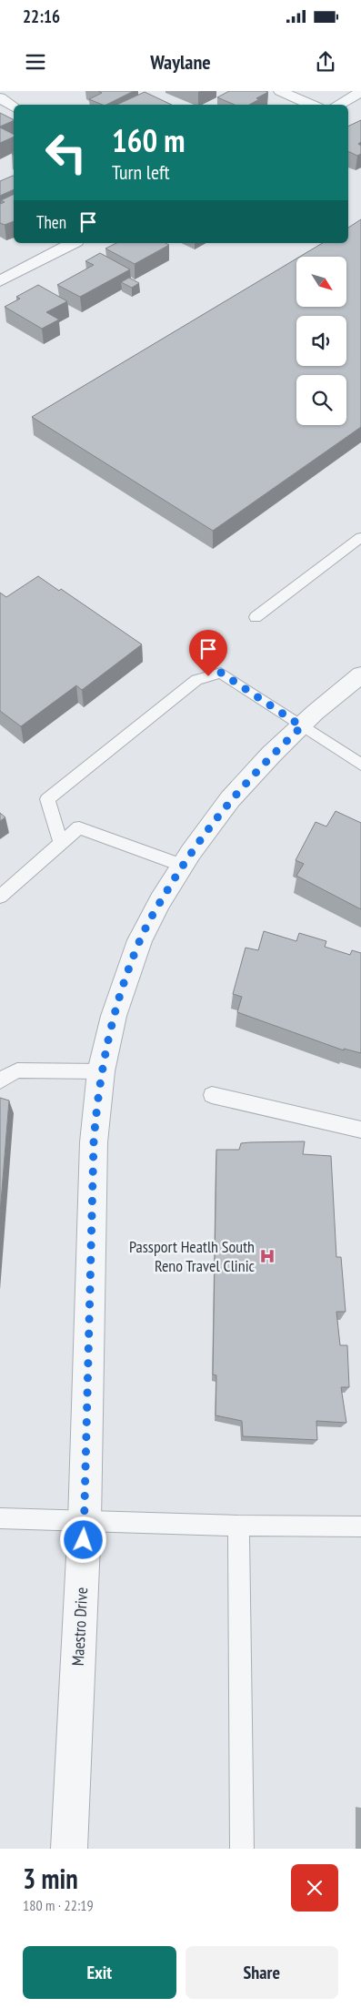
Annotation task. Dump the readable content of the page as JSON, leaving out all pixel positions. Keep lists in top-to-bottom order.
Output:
{
  "streets": {
    "street": ["Maestro Drive"]
  },
  "places": {
    "hospital": ["Passport Heatlh South Reno Travel Clinic"]
  },
  "north": "bottom right",
  "page": {
    "status": "22:16",
    "header": "Waylane",
    "turn": ["160 m", "Turn left"],
    "then": "Then",
    "heading": ["3 min", "180 m · 22:19"],
    "buttons": ["Exit", "Share"]
  }
}
